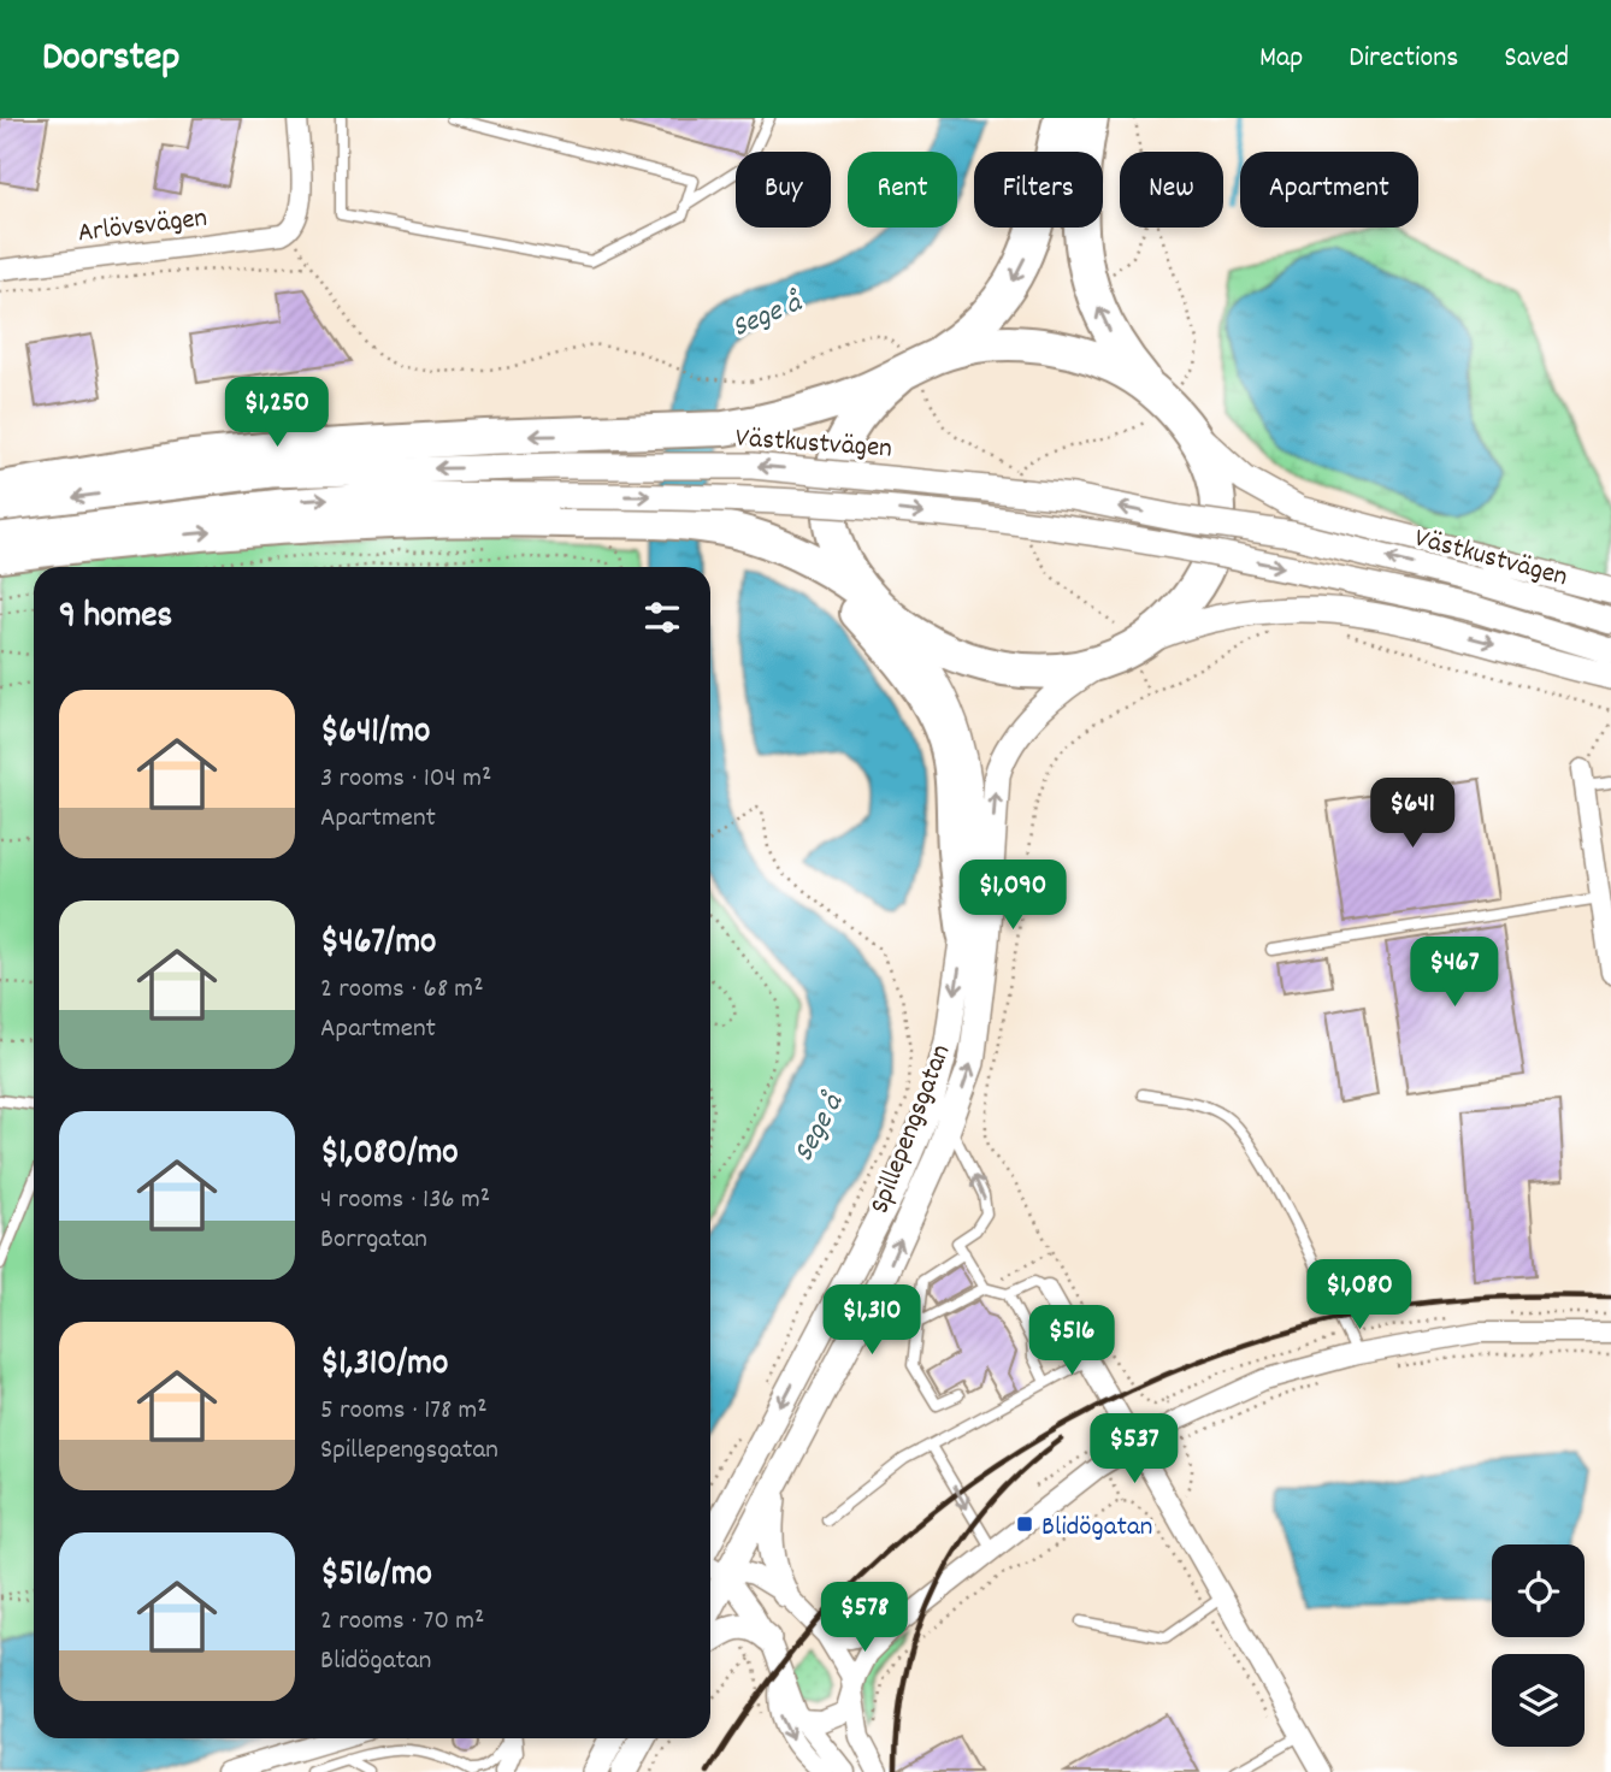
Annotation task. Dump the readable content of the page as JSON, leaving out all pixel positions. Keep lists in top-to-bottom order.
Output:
{
  "streets": {
    "main road": ["Västkustvägen", "Spillepengsgatan"],
    "street": ["Arlövsvägen"]
  },
  "water": ["Sege å"],
  "places": {
    "transit": ["Blidögatan"]
  },
  "page": {
    "header": "Doorstep",
    "nav": ["Map", "Directions", "Saved"],
    "chip": [
      "Buy",
      "Rent",
      "Filters",
      "New",
      "Apartment"
    ],
    "price": [
      "$1,250",
      "$641",
      "$1,090",
      "$467",
      "$1,080",
      "$1,310",
      "$516",
      "$537",
      "$578"
    ],
    "heading": "9 homes",
    "list": [
      {
        "name": "$641/mo",
        "note": "3 rooms · 104 m² · Apartment"
      },
      {
        "name": "$467/mo",
        "note": "2 rooms · 68 m² · Apartment"
      },
      {
        "name": "$1,080/mo",
        "note": "4 rooms · 136 m² · Borrgatan"
      },
      {
        "name": "$1,310/mo",
        "note": "5 rooms · 178 m² · Spillepengsgatan"
      },
      {
        "name": "$516/mo",
        "note": "2 rooms · 70 m² · Blidögatan"
      }
    ]
  }
}
